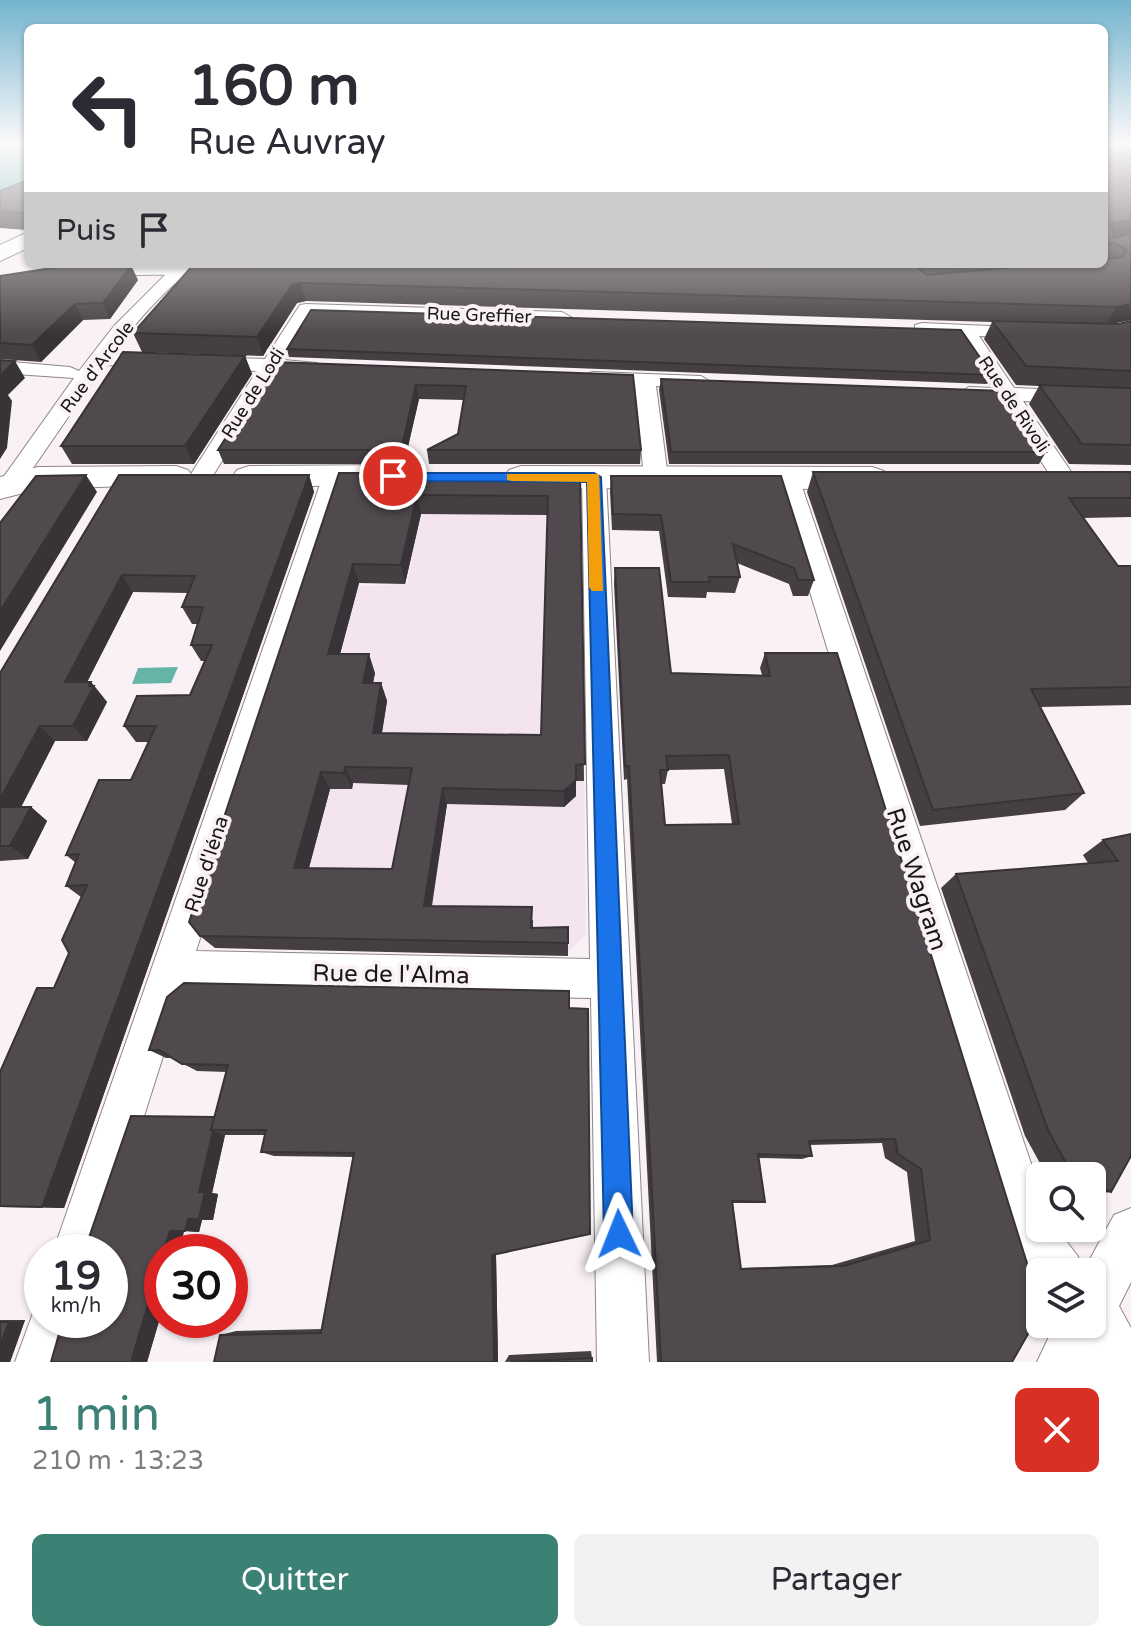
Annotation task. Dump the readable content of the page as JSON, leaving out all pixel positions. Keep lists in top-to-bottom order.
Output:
{
  "streets": {
    "street": [
      "Rue Greffier",
      "Rue d'Arcole",
      "Rue de Lodi",
      "Rue de Rivoli",
      "Rue d'Iéna",
      "Rue Wagram",
      "Rue de l'Alma"
    ]
  },
  "crossings": [
    ["Rue Greffier", "Rue de Lodi"],
    ["Rue d'Iéna", "Rue de l'Alma"]
  ],
  "page": {
    "turn": ["160 m", "Rue Auvray"],
    "then": "Puis",
    "speed": "19 km/h",
    "limit": "30",
    "heading": ["1 min", "210 m · 13:23"],
    "buttons": ["Quitter", "Partager"]
  }
}
